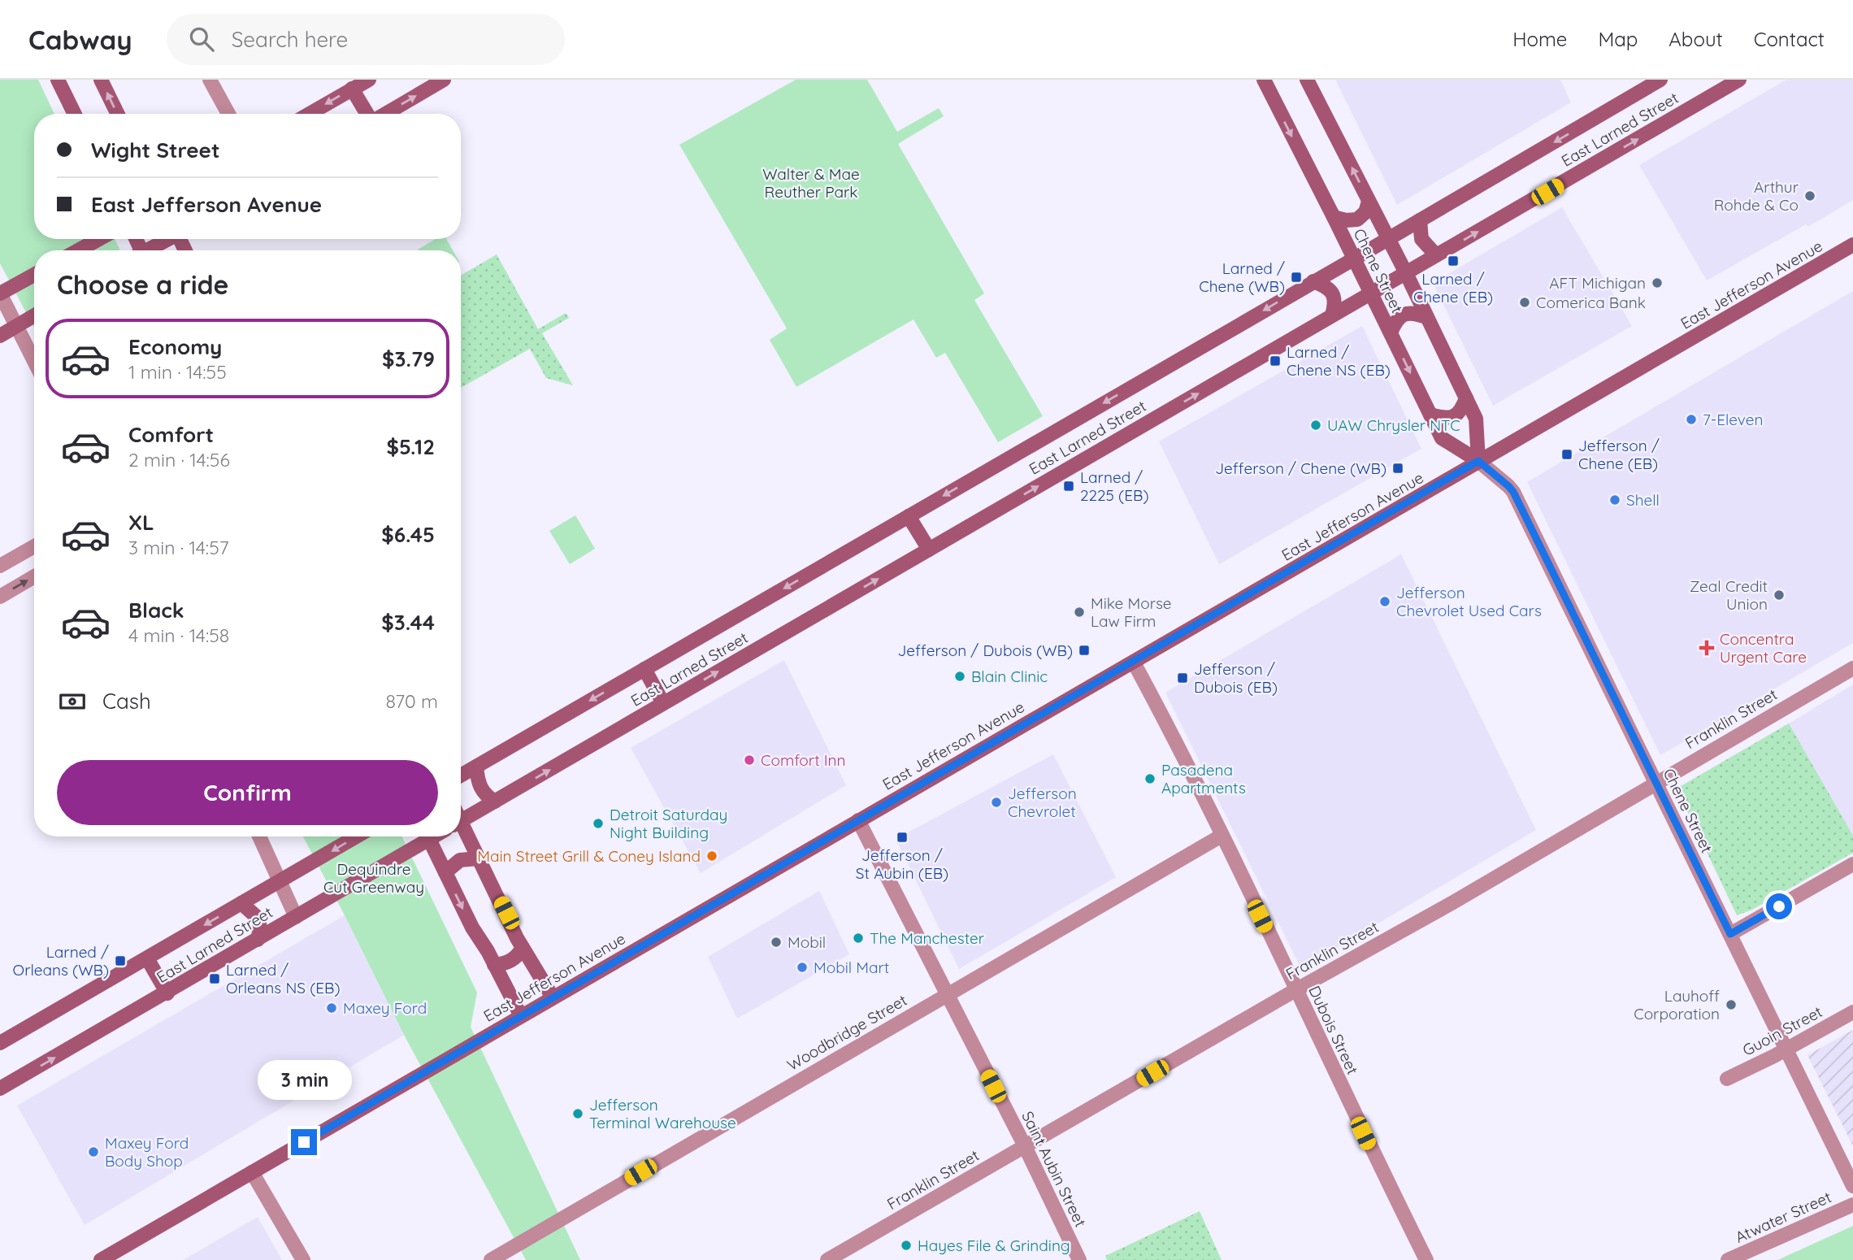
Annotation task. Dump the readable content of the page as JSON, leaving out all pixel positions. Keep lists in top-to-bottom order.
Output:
{
  "streets": {
    "street": [
      "East Larned Street",
      "Chene Street",
      "East Jefferson Avenue",
      "Franklin Street",
      "Dubois Street",
      "Guoin Street",
      "Woodbridge Street",
      "Saint Aubin Street",
      "Atwater Street"
    ]
  },
  "crossings": [
    ["East Larned Street", "Chene Street"],
    ["Chene Street", "East Jefferson Avenue"],
    ["Chene Street", "Franklin Street"],
    ["Chene Street", "Guoin Street"],
    ["East Jefferson Avenue", "Dubois Street"],
    ["East Jefferson Avenue", "Saint Aubin Street"],
    ["Franklin Street", "Dubois Street"],
    ["Franklin Street", "Saint Aubin Street"],
    ["Dubois Street", "Woodbridge Street"],
    ["Woodbridge Street", "Saint Aubin Street"]
  ],
  "parks": ["Walter & Mae Reuther Park", "Dequindre Cut Greenway"],
  "places": {
    "other": [
      "Arthur Rohde & Co",
      "AFT Michigan",
      "Comerica Bank",
      "7-Eleven",
      "UAW Chrysler NTC",
      "Shell",
      "Zeal Credit Union",
      "Jefferson Chevrolet Used Cars",
      "Mike Morse Law Firm",
      "Blain Clinic",
      "Comfort Inn",
      "Pasadena Apartments",
      "Jefferson Chevrolet",
      "Detroit Saturday Night Building",
      "Main Street Grill & Coney Island",
      "The Manchester",
      "Mobil",
      "Mobil Mart",
      "Lauhoff Corporation",
      "Maxey Ford",
      "Jefferson Terminal Warehouse",
      "Maxey Ford Body Shop",
      "Hayes File & Grinding"
    ],
    "transit": [
      "Larned / Chene (EB)",
      "Larned / Chene (WB)",
      "Larned / Chene NS (EB)",
      "Jefferson / Chene (EB)",
      "Jefferson / Chene (WB)",
      "Larned / 2225 (EB)",
      "Jefferson / Dubois (WB)",
      "Jefferson / Dubois (EB)",
      "Jefferson / St Aubin (EB)",
      "Larned / Orleans (WB)",
      "Larned / Orleans NS (EB)"
    ],
    "health": ["Concentra Urgent Care"]
  },
  "page": {
    "header": "Cabway",
    "search": "Search here",
    "nav": [
      "Home",
      "Map",
      "About",
      "Contact"
    ],
    "banner": ["Wight Street", "East Jefferson Avenue"],
    "heading": "Choose a ride",
    "list": [
      {
        "name": "Economy",
        "note": "1 min · 14:55",
        "value": "$3.79"
      },
      {
        "name": "Comfort",
        "note": "2 min · 14:56",
        "value": "$5.12"
      },
      {
        "name": "XL",
        "note": "3 min · 14:57",
        "value": "$6.45"
      },
      {
        "name": "Black",
        "note": "4 min · 14:58",
        "value": "$3.44"
      }
    ],
    "pay": ["Cash", "870 m"],
    "buttons": "Confirm",
    "bubble": "3 min"
  }
}
